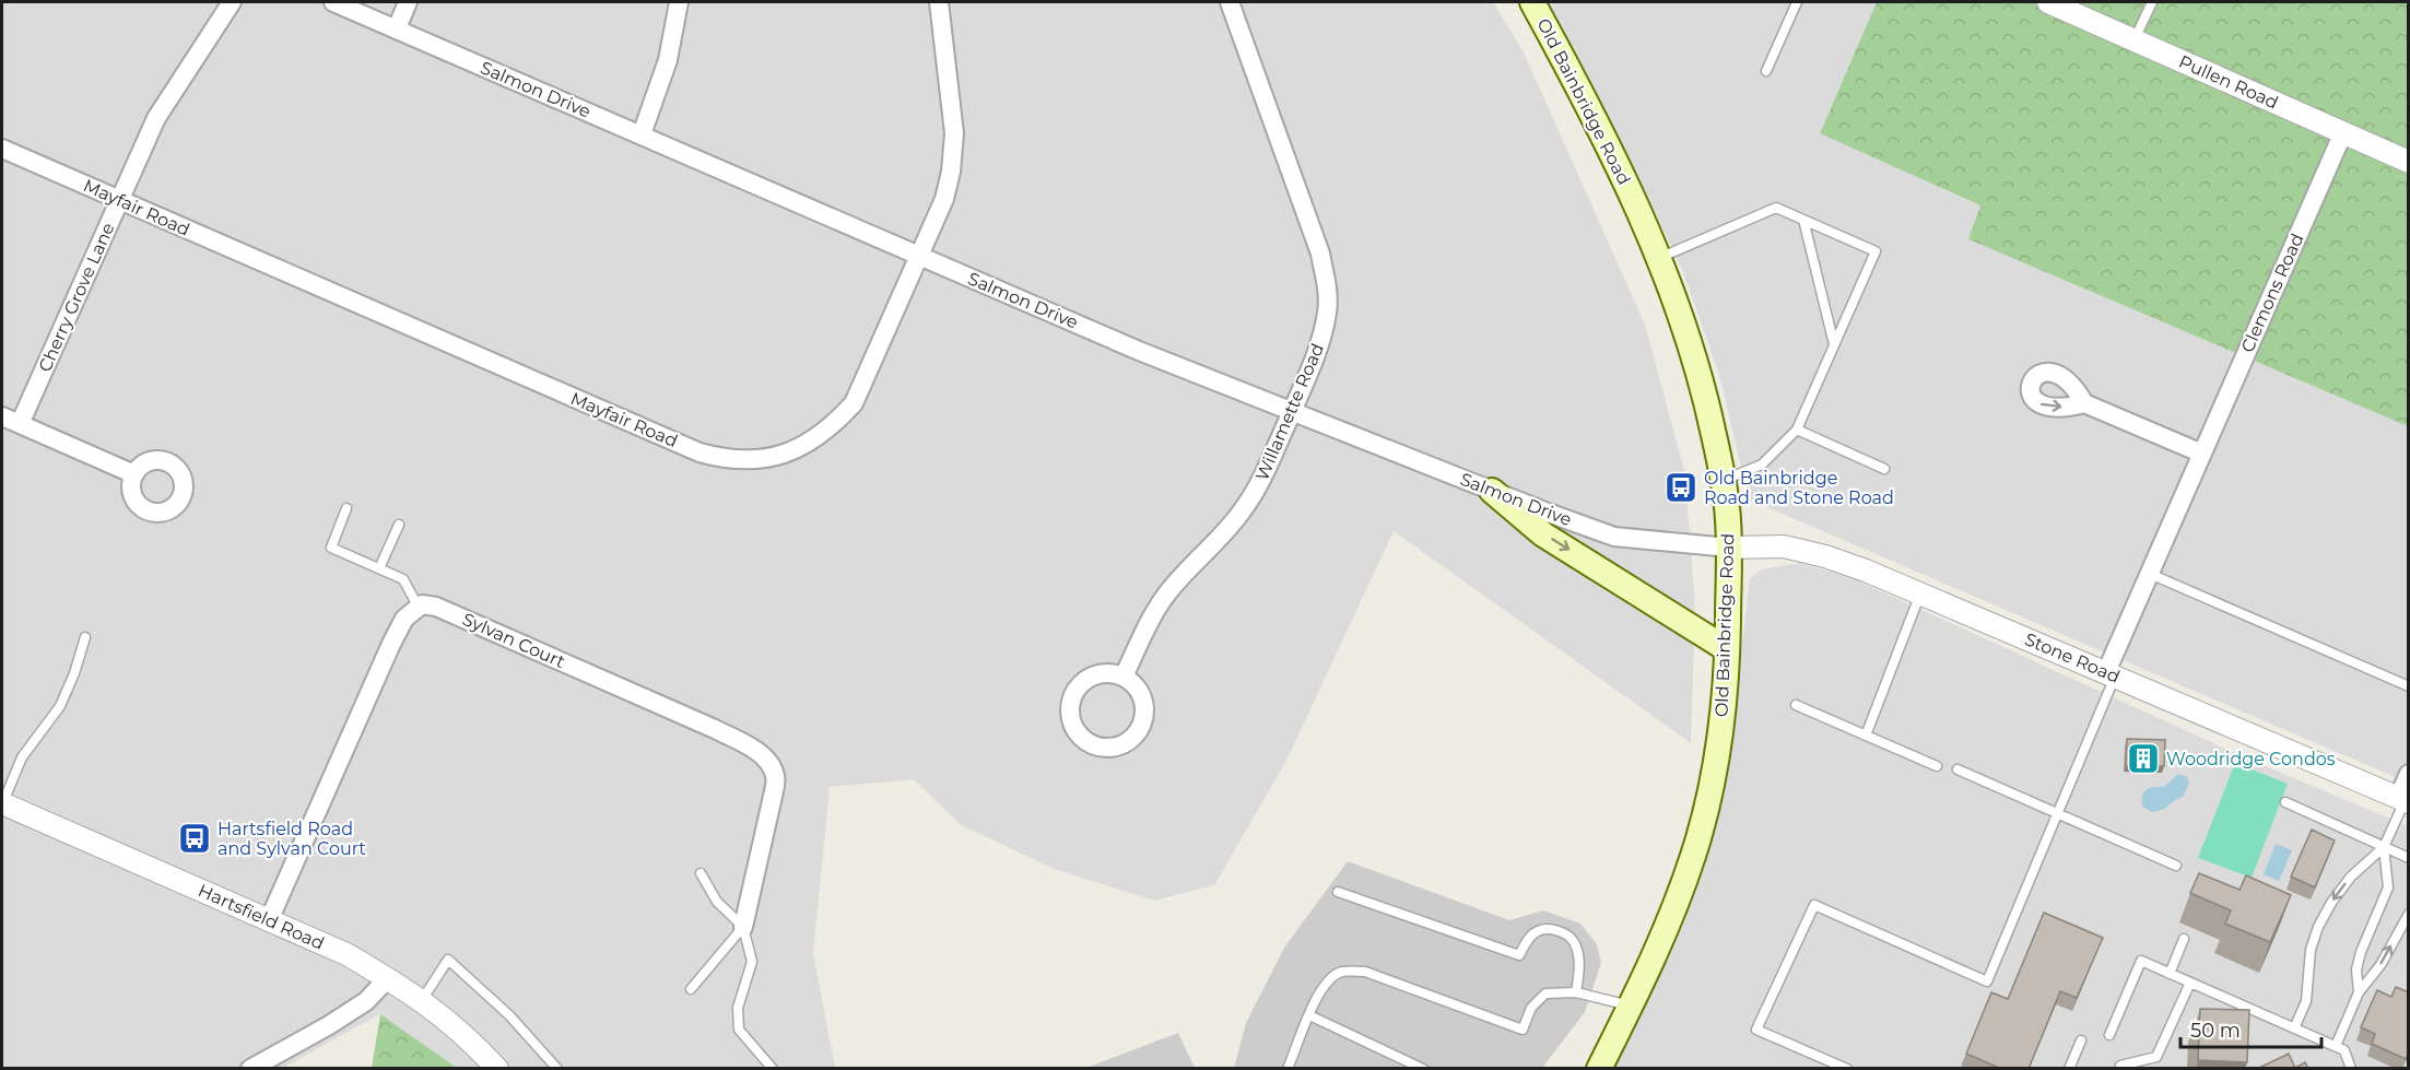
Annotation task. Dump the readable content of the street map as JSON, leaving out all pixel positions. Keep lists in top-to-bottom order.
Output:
{
  "streets": {
    "main road": ["Old Bainbridge Road"],
    "street": [
      "Pullen Road",
      "Salmon Drive",
      "Mayfair Road",
      "Clemons Road",
      "Cherry Grove Lane",
      "Willamette Road",
      "Sylvan Court",
      "Stone Road",
      "Hartsfield Road"
    ]
  },
  "crossings": [
    ["Pullen Road", "Clemons Road"],
    ["Salmon Drive", "Old Bainbridge Road"],
    ["Salmon Drive", "Mayfair Road"],
    ["Salmon Drive", "Willamette Road"],
    ["Salmon Drive", "Stone Road"],
    ["Old Bainbridge Road", "Stone Road"],
    ["Mayfair Road", "Cherry Grove Lane"],
    ["Clemons Road", "Stone Road"]
  ],
  "places": {
    "bus stop": ["Old Bainbridge Road and Stone Road", "Hartsfield Road and Sylvan Court"],
    "building": ["Woodridge Condos"]
  },
  "scale_bar": "50 m"
}
